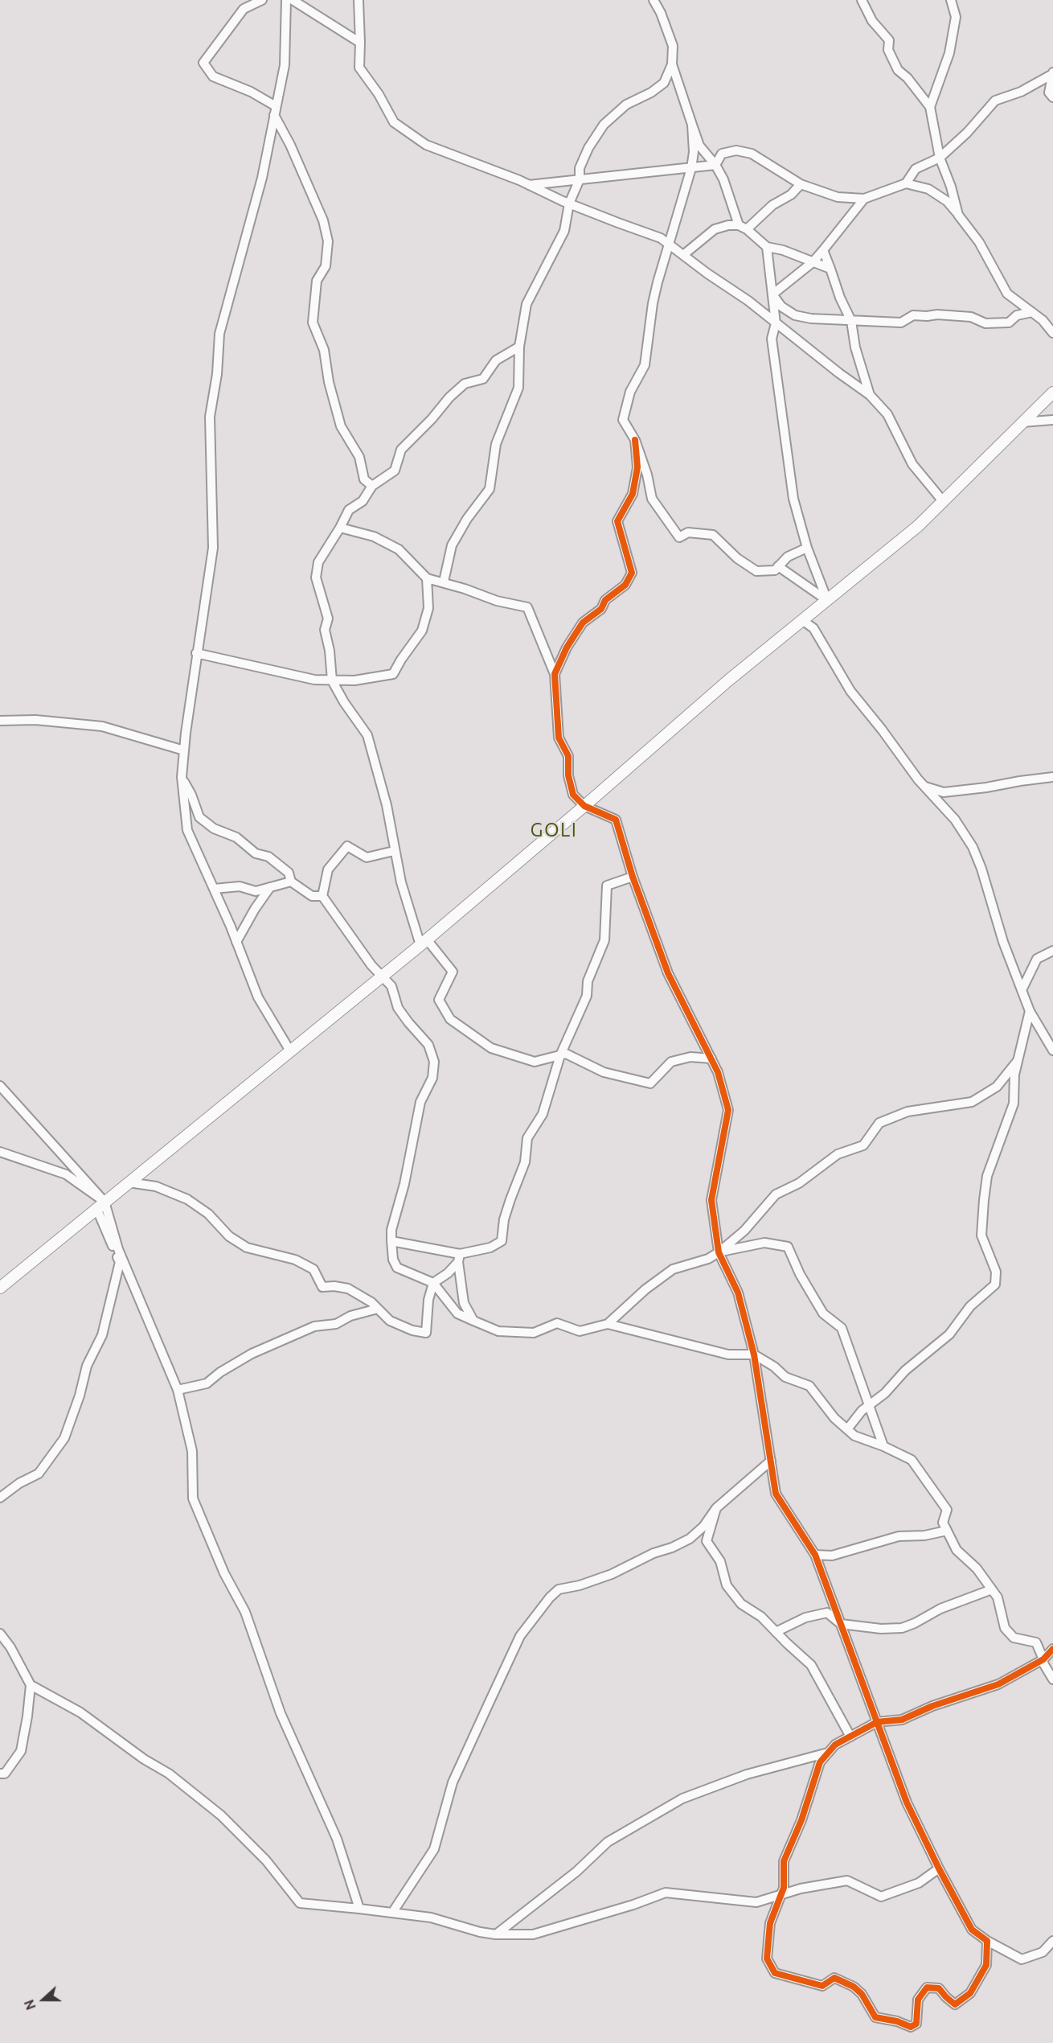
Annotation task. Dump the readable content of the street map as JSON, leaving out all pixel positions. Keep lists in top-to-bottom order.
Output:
{
  "districts": ["GOLI"],
  "north": "left"
}
